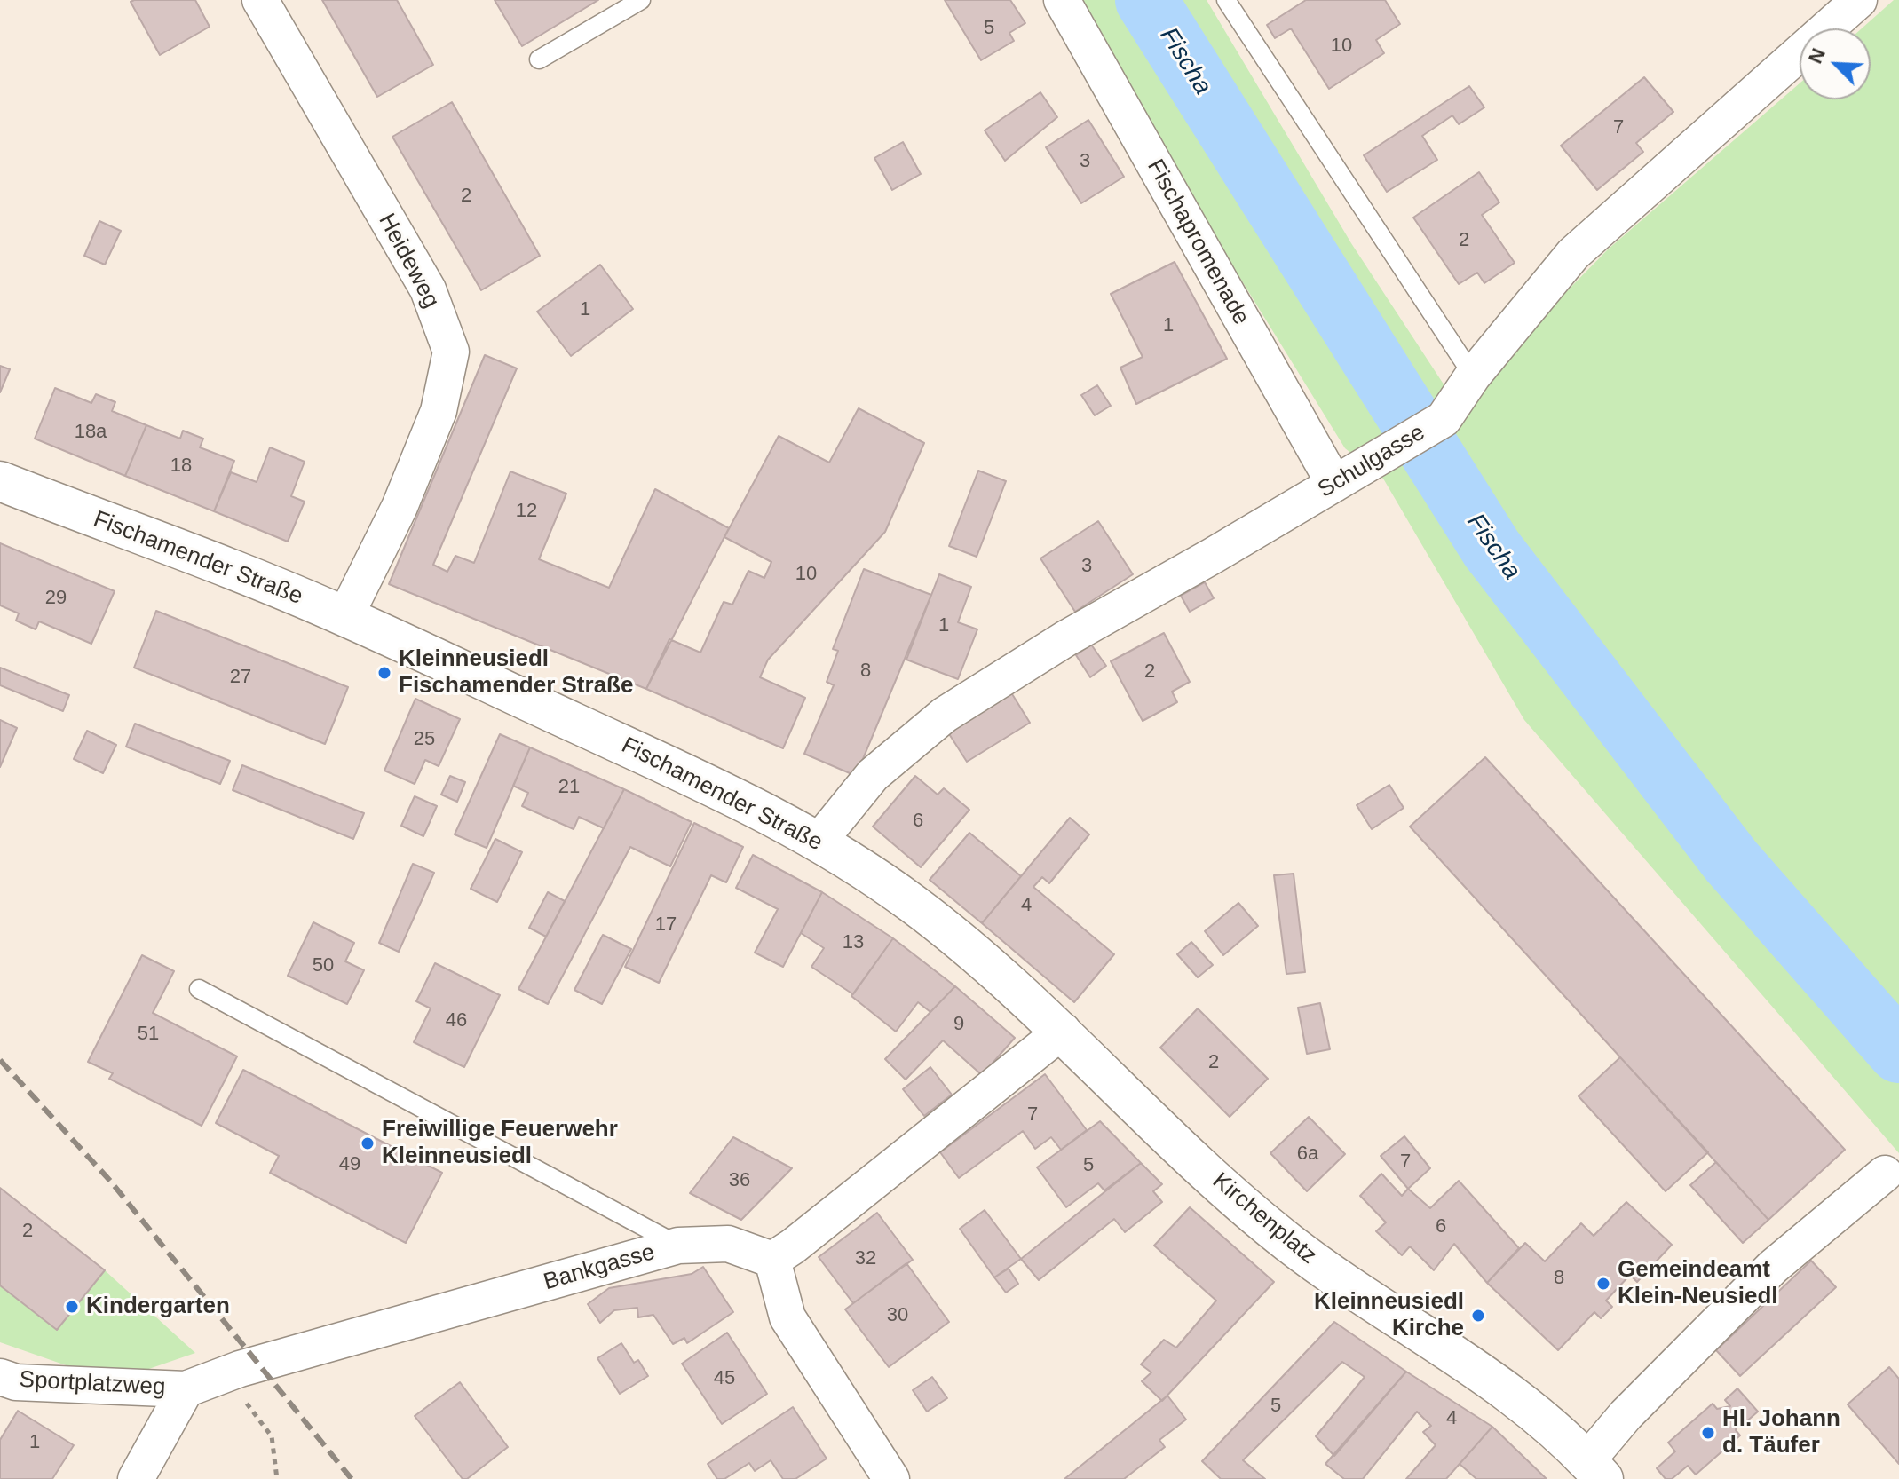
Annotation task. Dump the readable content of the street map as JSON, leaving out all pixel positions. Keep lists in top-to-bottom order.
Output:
{
  "streets": {
    "main road": ["Fischamender Straße", "Kirchenplatz"],
    "street": [
      "Fischapromenade",
      "Heideweg",
      "Schulgasse",
      "Bankgasse",
      "Sportplatzweg"
    ]
  },
  "crossings": [
    ["Fischapromenade", "Schulgasse"],
    ["Heideweg", "Fischamender Straße"],
    ["Schulgasse", "Fischamender Straße"],
    ["Fischamender Straße", "Kirchenplatz"],
    ["Bankgasse", "Sportplatzweg"]
  ],
  "water": ["Fischa"],
  "places": [
    "Kleinneusiedl Fischamender Straße",
    "Freiwillige Feuerwehr Kleinneusiedl",
    "Gemeindeamt Klein-Neusiedl",
    "Kindergarten",
    "Kleinneusiedl Kirche",
    "Hl. Johann d. Täufer"
  ],
  "house_numbers": [
    "5",
    "10",
    "7",
    "3",
    "2",
    "2",
    "1",
    "1",
    "18a",
    "18",
    "12",
    "3",
    "10",
    "29",
    "1",
    "8",
    "2",
    "27",
    "25",
    "21",
    "6",
    "4",
    "17",
    "13",
    "50",
    "46",
    "9",
    "51",
    "2",
    "7",
    "6a",
    "7",
    "49",
    "5",
    "36",
    "6",
    "2",
    "32",
    "8",
    "30",
    "45",
    "5",
    "4",
    "1"
  ],
  "north": "top left"
}
